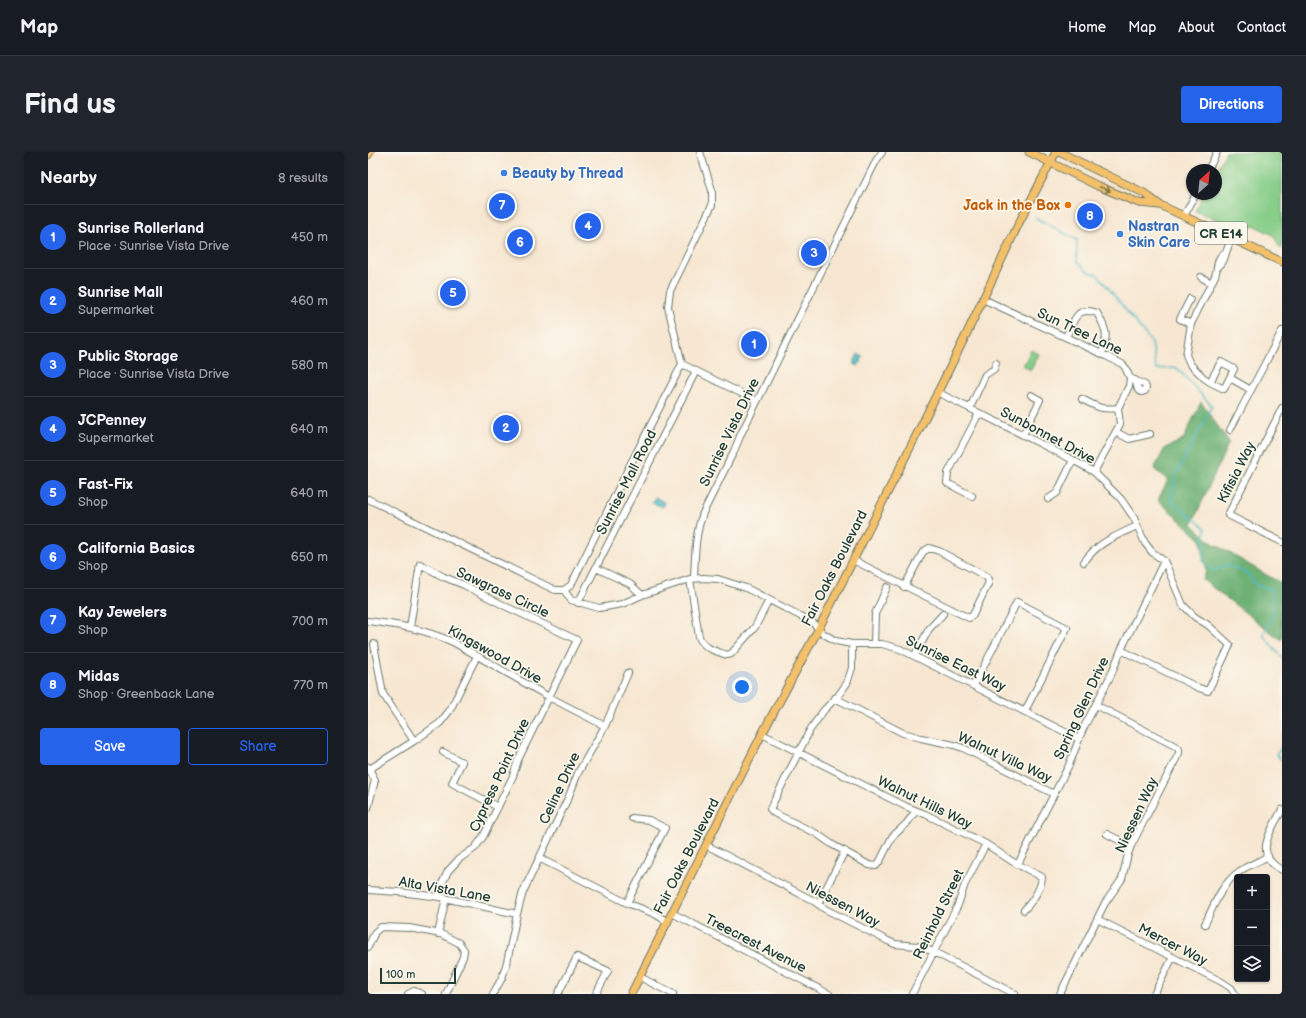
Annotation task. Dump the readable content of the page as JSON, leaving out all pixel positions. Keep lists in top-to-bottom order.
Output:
{
  "streets": {
    "main road": ["CR E14", "Fair Oaks Boulevard"],
    "street": [
      "Sun Tree Lane",
      "Sunrise Vista Drive",
      "Sunbonnet Drive",
      "Kifisia Way",
      "Sunrise Mall Road",
      "Sawgrass Circle",
      "Kingswood Drive",
      "Sunrise East Way",
      "Spring Glen Drive",
      "Walnut Villa Way",
      "Cypress Point Drive",
      "Celine Drive",
      "Walnut Hills Way",
      "Niessen Way",
      "Alta Vista Lane",
      "Reinhold Street",
      "Treecrest Avenue",
      "Mercer Way"
    ]
  },
  "crossings": [
    ["CR E14", "Fair Oaks Boulevard"],
    ["Sun Tree Lane", "Sunbonnet Drive"],
    ["Sun Tree Lane", "Fair Oaks Boulevard"],
    ["Sunrise Vista Drive", "Sunrise East Way"],
    ["Sunbonnet Drive", "Fair Oaks Boulevard"],
    ["Sunbonnet Drive", "Spring Glen Drive"],
    ["Sunrise Mall Road", "Sunrise East Way"],
    ["Fair Oaks Boulevard", "Sunrise East Way"],
    ["Fair Oaks Boulevard", "Walnut Hills Way"],
    ["Fair Oaks Boulevard", "Niessen Way"],
    ["Fair Oaks Boulevard", "Treecrest Avenue"],
    ["Sawgrass Circle", "Kingswood Drive"],
    ["Sawgrass Circle", "Cypress Point Drive"],
    ["Kingswood Drive", "Cypress Point Drive"],
    ["Kingswood Drive", "Celine Drive"],
    ["Sunrise East Way", "Spring Glen Drive"],
    ["Spring Glen Drive", "Walnut Villa Way"],
    ["Spring Glen Drive", "Walnut Hills Way"],
    ["Spring Glen Drive", "Niessen Way"],
    ["Cypress Point Drive", "Alta Vista Lane"],
    ["Celine Drive", "Alta Vista Lane"],
    ["Walnut Hills Way", "Reinhold Street"],
    ["Niessen Way", "Reinhold Street"],
    ["Niessen Way", "Mercer Way"]
  ],
  "places": ["Beauty by Thread", "Jack in the Box", "Nastran Skin Care"],
  "scale_bar": "100 m",
  "north": "top right",
  "page": {
    "header": "Map",
    "nav": [
      "Home",
      "Map",
      "About",
      "Contact"
    ],
    "buttons": [
      "Directions",
      ["Save", "Share"]
    ],
    "title": "Find us",
    "heading": ["Nearby", "8 results"],
    "pins": [
      "7",
      "8",
      "4",
      "6",
      "3",
      "5",
      "1",
      "2"
    ],
    "list": [
      {
        "mark": "1",
        "name": "Sunrise Rollerland",
        "note": "Place · Sunrise Vista Drive",
        "value": "450 m"
      },
      {
        "mark": "2",
        "name": "Sunrise Mall",
        "note": "Supermarket",
        "value": "460 m"
      },
      {
        "mark": "3",
        "name": "Public Storage",
        "note": "Place · Sunrise Vista Drive",
        "value": "580 m"
      },
      {
        "mark": "4",
        "name": "JCPenney",
        "note": "Supermarket",
        "value": "640 m"
      },
      {
        "mark": "5",
        "name": "Fast-Fix",
        "note": "Shop",
        "value": "640 m"
      },
      {
        "mark": "6",
        "name": "California Basics",
        "note": "Shop",
        "value": "650 m"
      },
      {
        "mark": "7",
        "name": "Kay Jewelers",
        "note": "Shop",
        "value": "700 m"
      },
      {
        "mark": "8",
        "name": "Midas",
        "note": "Shop · Greenback Lane",
        "value": "770 m"
      }
    ],
    "map_buttons": ["+", "−"],
    "scale": "100 m"
  }
}
